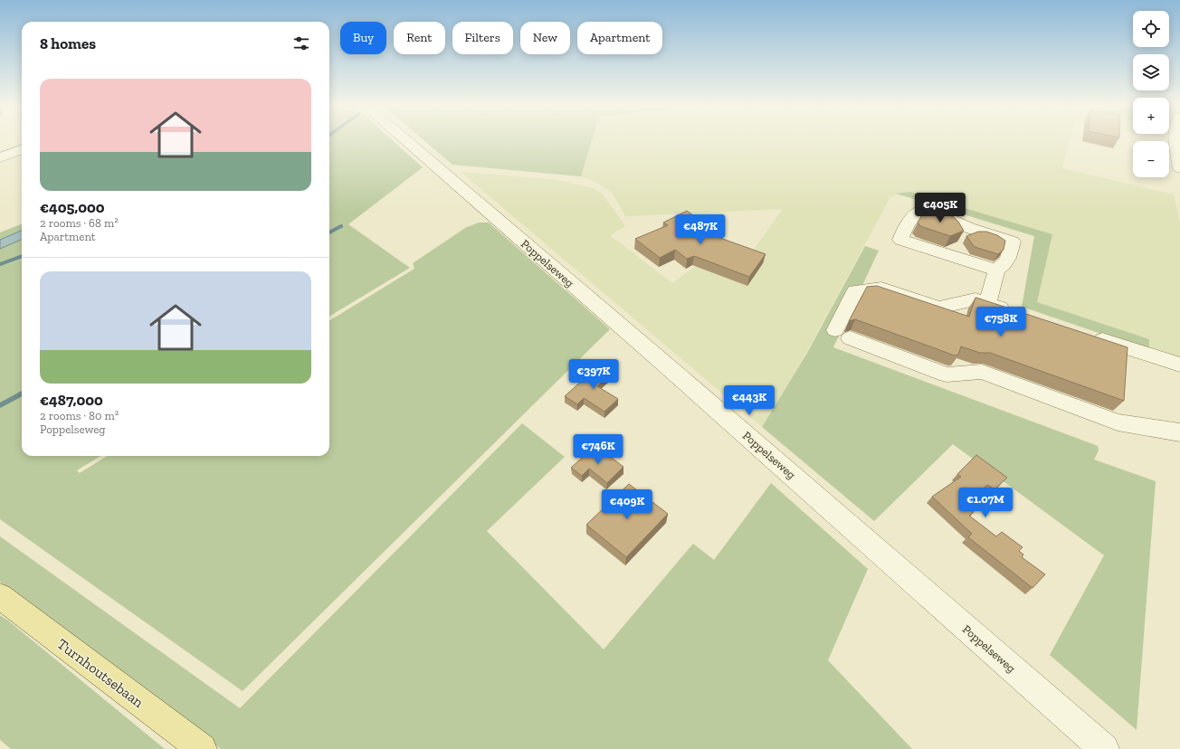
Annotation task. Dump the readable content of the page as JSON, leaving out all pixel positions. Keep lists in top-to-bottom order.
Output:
{
  "streets": {
    "main road": ["Turnhoutsebaan"],
    "street": ["Poppelseweg"]
  },
  "page": {
    "map_buttons": ["+", "−"],
    "chip": [
      "Buy",
      "Rent",
      "Filters",
      "New",
      "Apartment"
    ],
    "heading": "8 homes",
    "list": [
      {
        "name": "€405,000",
        "note": "2 rooms · 68 m² · Apartment"
      },
      {
        "name": "€487,000",
        "note": "2 rooms · 80 m² · Poppelseweg"
      }
    ],
    "price": [
      "€405K",
      "€487K",
      "€758K",
      "€397K",
      "€443K",
      "€746K",
      "€1.07M",
      "€409K"
    ]
  }
}
